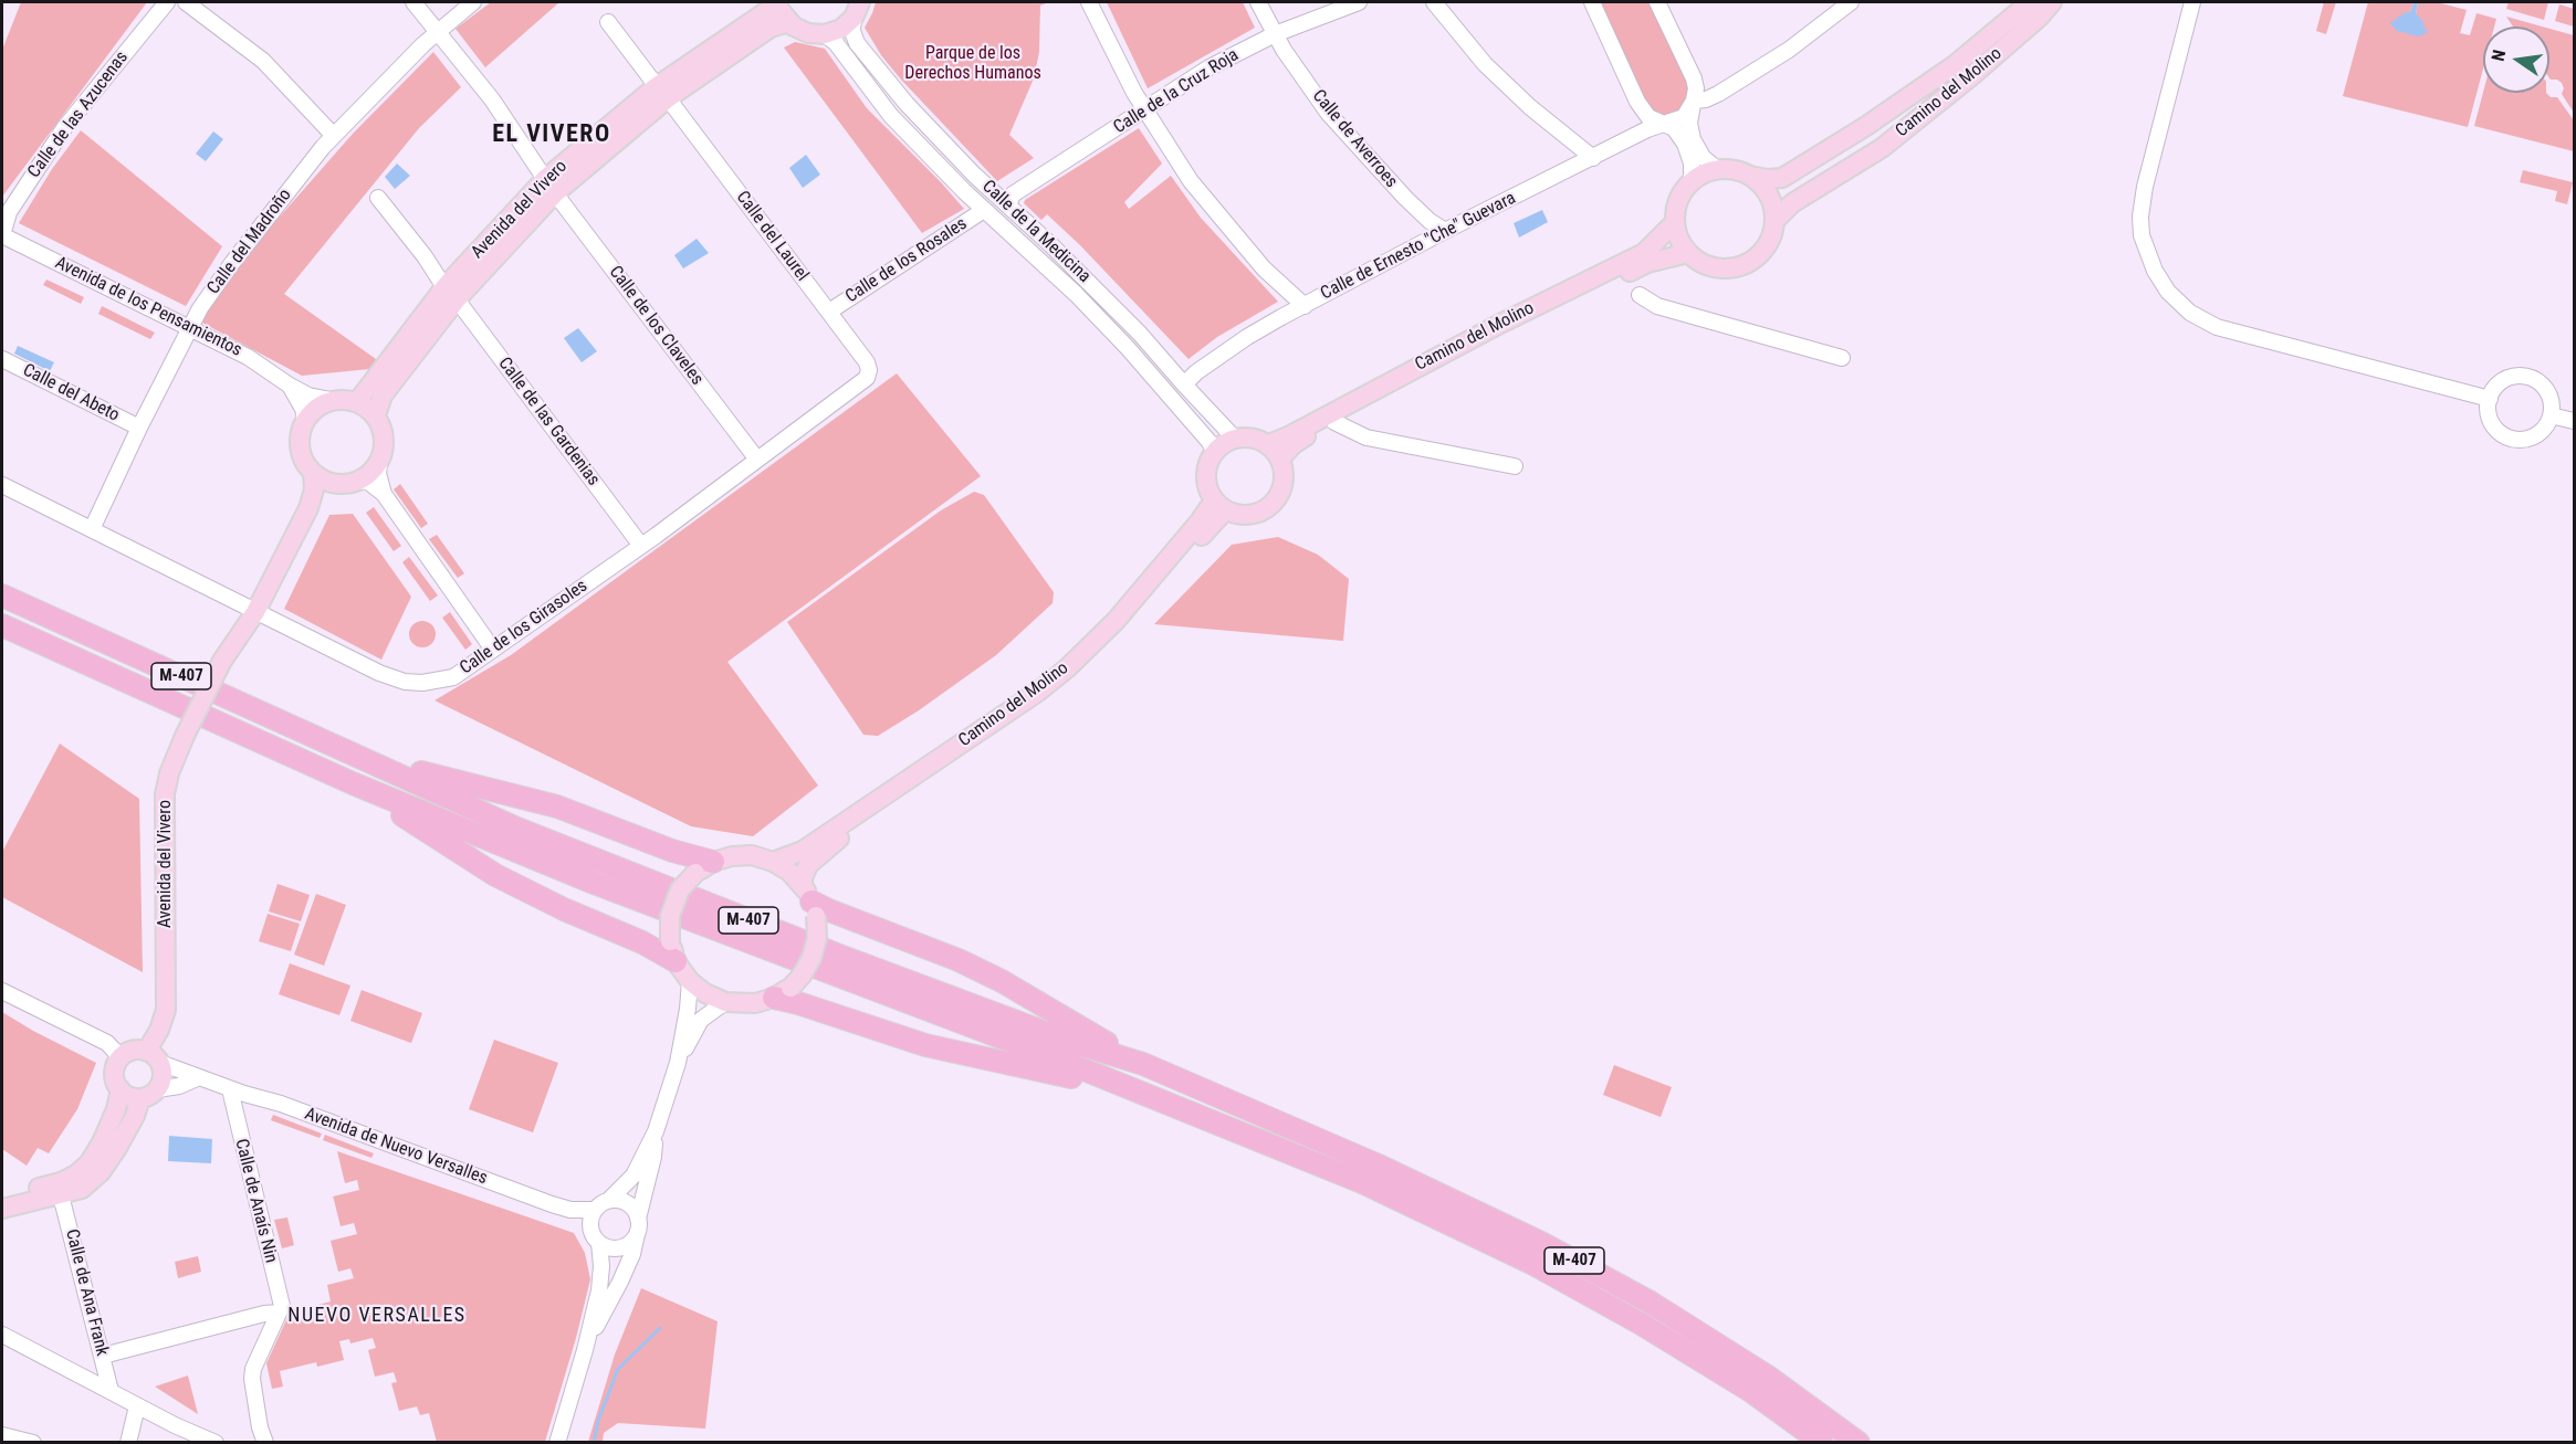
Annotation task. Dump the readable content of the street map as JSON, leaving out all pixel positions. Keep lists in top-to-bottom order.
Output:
{
  "streets": {
    "highway": ["M-407"],
    "main road": ["Camino del Molino", "Avenida del Vivero"],
    "street": [
      "Calle de la Cruz Roja",
      "Calle de las Azucenas",
      "Calle de Averroes",
      "Calle de la Medicina",
      "Calle del Laurel",
      "Calle del Madroño",
      "Calle de Ernesto \"Che\" Guevara",
      "Calle de los Rosales",
      "Avenida de los Pensamientos",
      "Calle de los Claveles",
      "Calle del Abeto",
      "Calle de las Gardenias",
      "Calle de los Girasoles",
      "Avenida de Nuevo Versalles",
      "Calle de Anaís Nin",
      "Calle de Ana Frank"
    ]
  },
  "crossings": [
    ["Calle de la Cruz Roja", "Calle de Averroes"],
    ["Calle de la Cruz Roja", "Calle de la Medicina"],
    ["Camino del Molino", "Calle de la Medicina"],
    ["Calle de las Azucenas", "Avenida de los Pensamientos"],
    ["Calle de Averroes", "Calle de Ernesto \"Che\" Guevara"],
    ["Avenida del Vivero", "Calle del Laurel"],
    ["Avenida del Vivero", "Avenida de los Pensamientos"],
    ["Avenida del Vivero", "Calle de los Claveles"],
    ["Avenida del Vivero", "Calle de las Gardenias"],
    ["Avenida del Vivero", "Calle de los Girasoles"],
    ["Avenida del Vivero", "Avenida de Nuevo Versalles"],
    ["Calle de la Medicina", "Calle de Ernesto \"Che\" Guevara"],
    ["Calle del Laurel", "Calle de los Rosales"],
    ["Calle del Laurel", "Calle de los Girasoles"],
    ["Calle del Madroño", "Avenida de los Pensamientos"],
    ["Calle del Madroño", "Calle de los Claveles"],
    ["Calle del Madroño", "Calle del Abeto"],
    ["Calle del Madroño", "Calle de los Girasoles"],
    ["Calle de los Claveles", "Calle de los Girasoles"],
    ["Calle de las Gardenias", "Calle de los Girasoles"],
    ["Avenida de Nuevo Versalles", "Calle de Anaís Nin"]
  ],
  "districts": ["EL VIVERO", "NUEVO VERSALLES"],
  "parks": ["Parque de los Derechos Humanos"],
  "north": "left"
}
